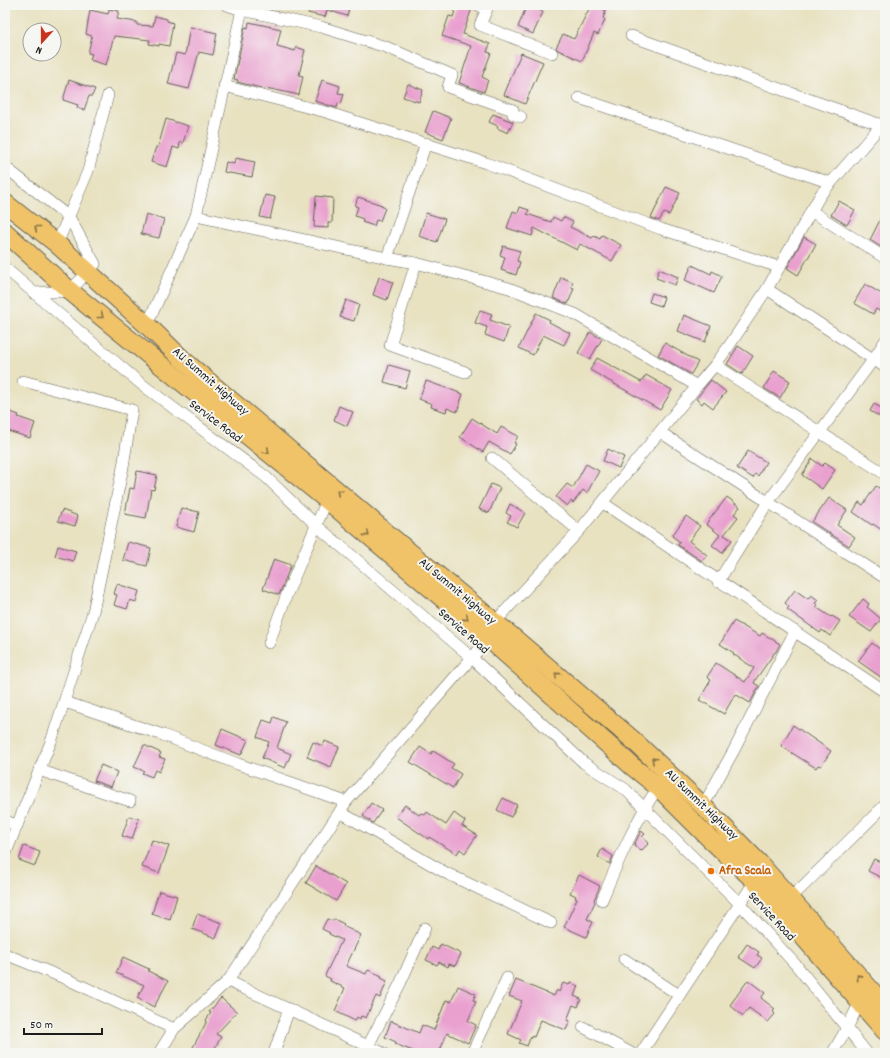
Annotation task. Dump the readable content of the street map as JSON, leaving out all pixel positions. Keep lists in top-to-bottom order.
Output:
{
  "streets": {
    "main road": ["AU Summit Highway"],
    "street": ["Service Road"]
  },
  "places": ["Afra Scala"],
  "scale_bar": "50 m",
  "north": "bottom"
}
